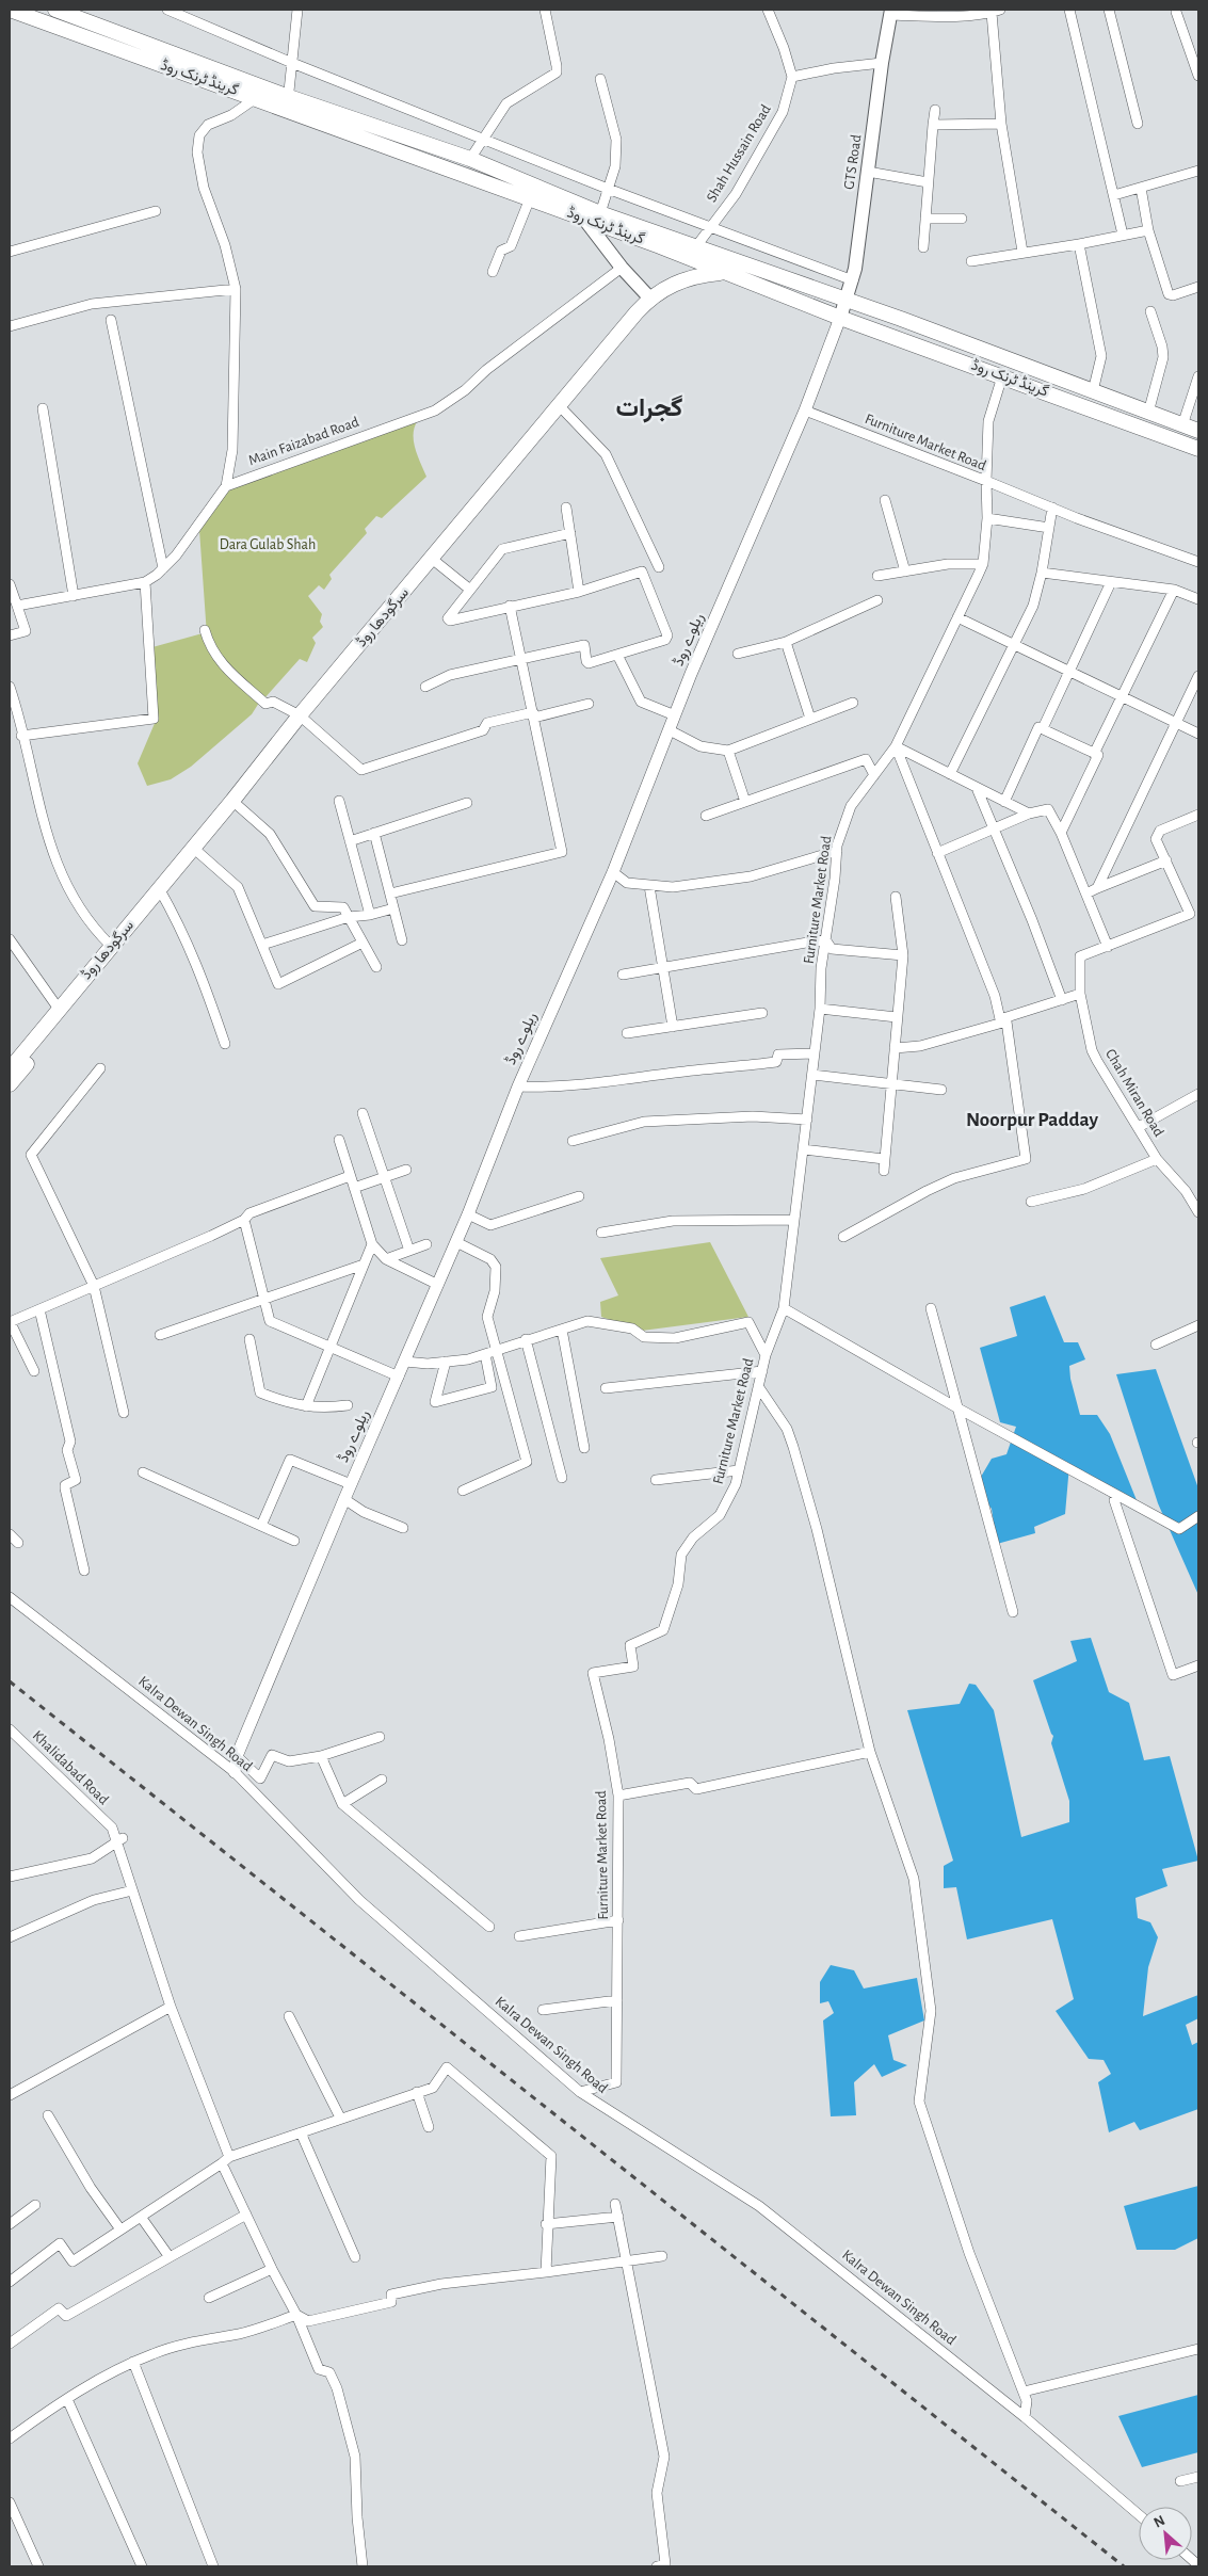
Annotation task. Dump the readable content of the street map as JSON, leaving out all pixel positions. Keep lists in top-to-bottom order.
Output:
{
  "streets": {
    "main road": ["گرینڈ ٹرنک روڈ", "GTS Road", "سرگودھا روڈ"],
    "street": [
      "Shah Hussain Road",
      "Main Faizabad Road",
      "Furniture Market Road",
      "ریلوے روڈ",
      "Chah Miran Road",
      "Kalra Dewan Singh Road",
      "Khalidabad Road"
    ]
  },
  "crossings": [
    ["گرینڈ ٹرنک روڈ", "Shah Hussain Road"],
    ["گرینڈ ٹرنک روڈ", "GTS Road"],
    ["گرینڈ ٹرنک روڈ", "سرگودھا روڈ"],
    ["گرینڈ ٹرنک روڈ", "ریلوے روڈ"],
    ["GTS Road", "ریلوے روڈ"],
    ["Furniture Market Road", "ریلوے روڈ"],
    ["Furniture Market Road", "Kalra Dewan Singh Road"],
    ["ریلوے روڈ", "Kalra Dewan Singh Road"]
  ],
  "districts": ["گجرات", "Noorpur Padday"],
  "parks": ["Dara Gulab Shah"],
  "north": "top left"
}
